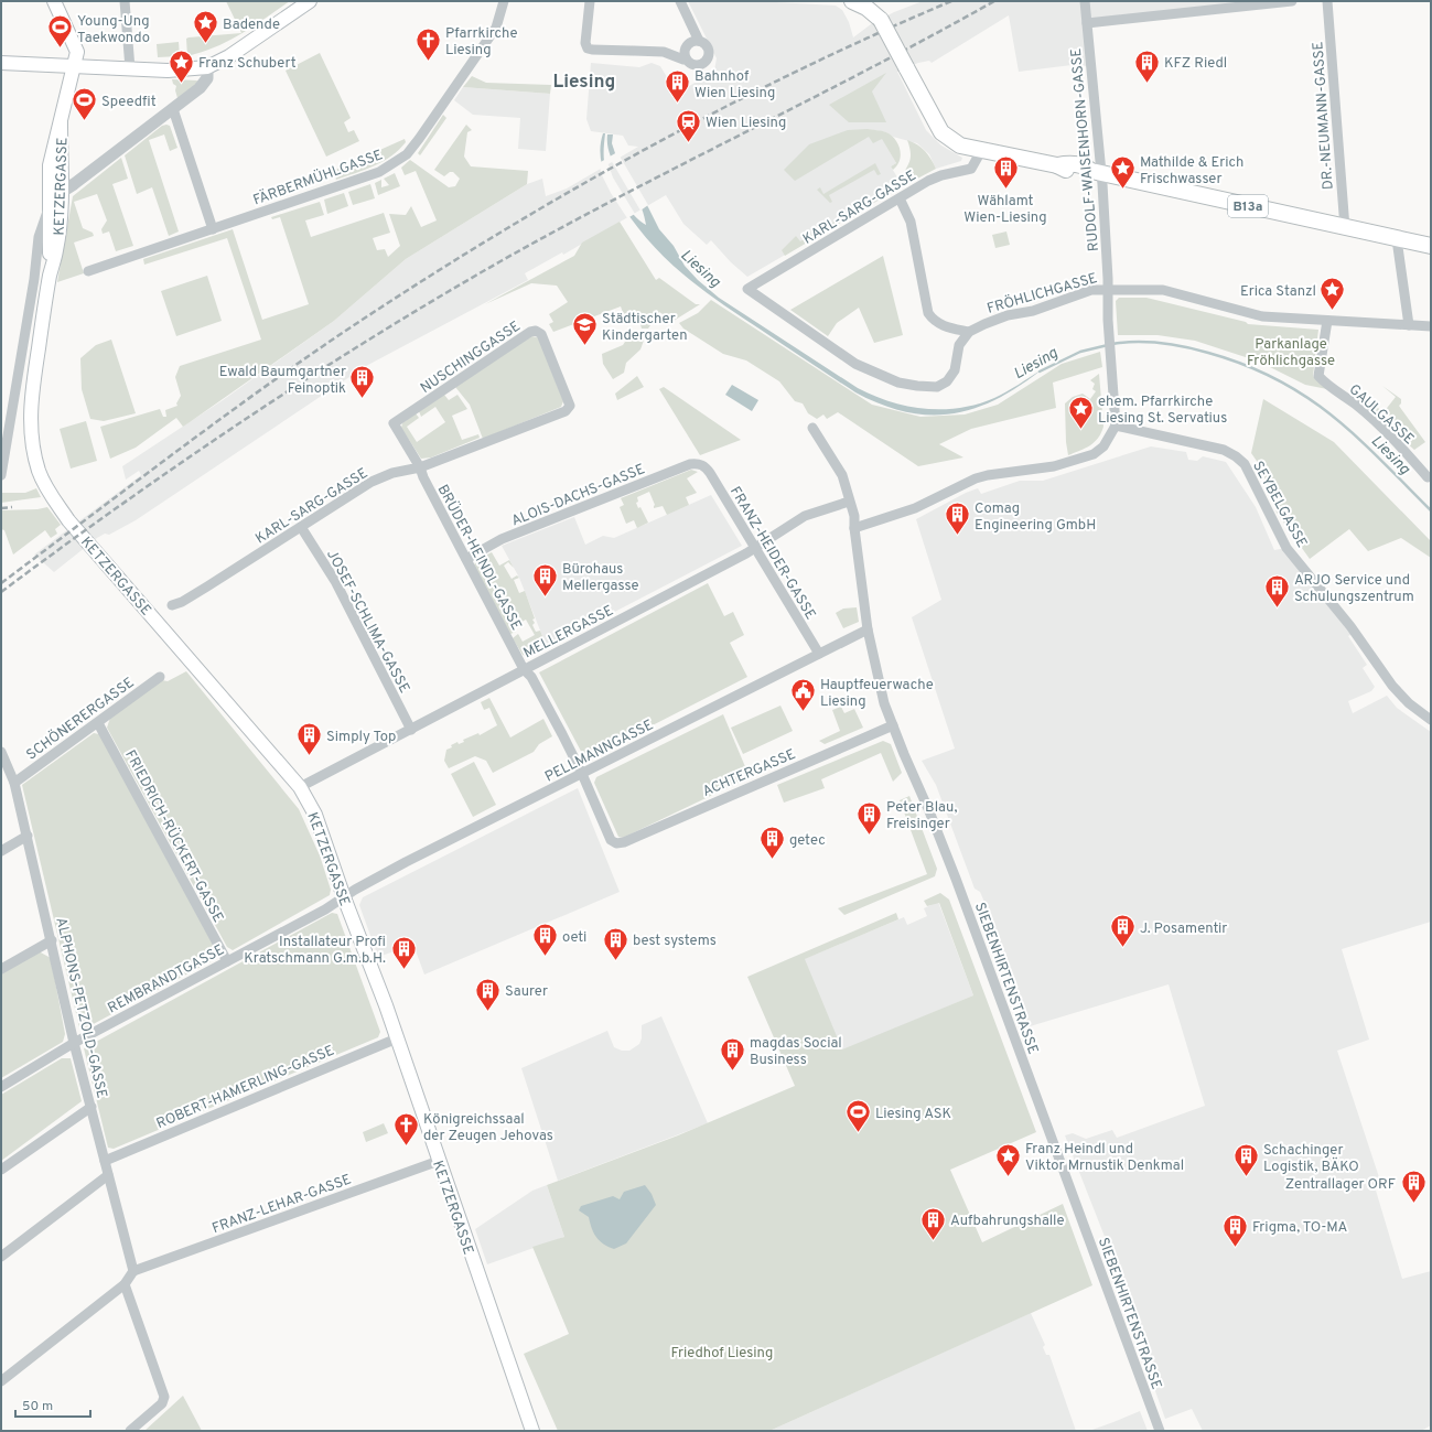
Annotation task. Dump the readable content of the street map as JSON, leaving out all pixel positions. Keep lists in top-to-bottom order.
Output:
{
  "streets": {
    "main road": ["KETZERGASSE", "B13a"],
    "street": [
      "DR.-NEUMANN-GASSE",
      "RUDOLF-WAISENHORN-GASSE",
      "FÄRBERMÜHLGASSE",
      "KARL-SARG-GASSE",
      "FRÖHLICHGASSE",
      "NUSCHINGGASSE",
      "GAULGASSE",
      "ALOIS-DACHS-GASSE",
      "SEYBELGASSE",
      "FRANZ-HEIDER-GASSE",
      "BRÜDER-HEINDL-GASSE",
      "JOSEF-SCHLIMA-GASSE",
      "MELLERGASSE",
      "SCHÖNERERGASSE",
      "PELLMANNGASSE",
      "ACHTERGASSE",
      "FRIEDRICH-RÜCKERT-GASSE",
      "REMBRANDTGASSE",
      "SIEBENHIRTENSTRASSE",
      "ALPHONS-PETZOLD-GASSE",
      "ROBERT-HAMERLING-GASSE",
      "FRANZ-LEHAR-GASSE"
    ]
  },
  "crossings": [
    ["DR.-NEUMANN-GASSE", "B13a"],
    ["RUDOLF-WAISENHORN-GASSE", "B13a"],
    ["RUDOLF-WAISENHORN-GASSE", "FRÖHLICHGASSE"],
    ["RUDOLF-WAISENHORN-GASSE", "SEYBELGASSE"],
    ["KETZERGASSE", "MELLERGASSE"],
    ["KETZERGASSE", "PELLMANNGASSE"],
    ["KETZERGASSE", "REMBRANDTGASSE"],
    ["KETZERGASSE", "ROBERT-HAMERLING-GASSE"],
    ["KETZERGASSE", "FRANZ-LEHAR-GASSE"],
    ["KARL-SARG-GASSE", "B13a"],
    ["KARL-SARG-GASSE", "FRÖHLICHGASSE"],
    ["KARL-SARG-GASSE", "NUSCHINGGASSE"],
    ["KARL-SARG-GASSE", "BRÜDER-HEINDL-GASSE"],
    ["KARL-SARG-GASSE", "JOSEF-SCHLIMA-GASSE"],
    ["FRÖHLICHGASSE", "GAULGASSE"],
    ["NUSCHINGGASSE", "BRÜDER-HEINDL-GASSE"],
    ["ALOIS-DACHS-GASSE", "FRANZ-HEIDER-GASSE"],
    ["ALOIS-DACHS-GASSE", "BRÜDER-HEINDL-GASSE"],
    ["FRANZ-HEIDER-GASSE", "MELLERGASSE"],
    ["FRANZ-HEIDER-GASSE", "PELLMANNGASSE"],
    ["BRÜDER-HEINDL-GASSE", "MELLERGASSE"],
    ["BRÜDER-HEINDL-GASSE", "PELLMANNGASSE"],
    ["BRÜDER-HEINDL-GASSE", "ACHTERGASSE"],
    ["JOSEF-SCHLIMA-GASSE", "MELLERGASSE"],
    ["MELLERGASSE", "SIEBENHIRTENSTRASSE"],
    ["SCHÖNERERGASSE", "FRIEDRICH-RÜCKERT-GASSE"],
    ["SCHÖNERERGASSE", "ALPHONS-PETZOLD-GASSE"],
    ["PELLMANNGASSE", "REMBRANDTGASSE"],
    ["PELLMANNGASSE", "SIEBENHIRTENSTRASSE"],
    ["ACHTERGASSE", "SIEBENHIRTENSTRASSE"],
    ["FRIEDRICH-RÜCKERT-GASSE", "REMBRANDTGASSE"],
    ["REMBRANDTGASSE", "ALPHONS-PETZOLD-GASSE"],
    ["ALPHONS-PETZOLD-GASSE", "ROBERT-HAMERLING-GASSE"],
    ["ALPHONS-PETZOLD-GASSE", "FRANZ-LEHAR-GASSE"]
  ],
  "districts": ["Liesing"],
  "water": ["Liesing"],
  "parks": ["Parkanlage Fröhlichgasse", "Friedhof Liesing"],
  "places": {
    "place": [
      "Badende",
      "Franz Schubert",
      "Mathilde & Erich Frischwasser",
      "Erica Stanzl",
      "ehem. Pfarrkirche Liesing St. Servatius",
      "Franz Heindl und Viktor Mrnustik Denkmal"
    ],
    "sports": ["Young-Ung Taekwondo", "Speedfit", "Liesing ASK"],
    "church": ["Pfarrkirche Liesing", "Königreichssaal der Zeugen Jehovas"],
    "building": [
      "KFZ Riedl",
      "Bahnhof Wien Liesing",
      "Wählamt Wien-Liesing",
      "Ewald Baumgartner Feinoptik",
      "Comag Engineering GmbH",
      "Bürohaus Mellergasse",
      "ARJO Service und Schulungszentrum",
      "Simply Top",
      "Peter Blau, Freisinger",
      "getec",
      "J. Posamentir",
      "oeti",
      "best systems",
      "Installateur Profi Kratschmann G.m.b.H.",
      "Saurer",
      "magdas Social Business",
      "Schachinger Logistik, BÄKO",
      "Zentrallager ORF",
      "Aufbahrungshalle",
      "Frigma, TO-MA"
    ],
    "station": ["Wien Liesing"],
    "school or university": ["Städtischer Kindergarten"],
    "public building": ["Hauptfeuerwache Liesing"]
  },
  "scale_bar": "50 m"
}
